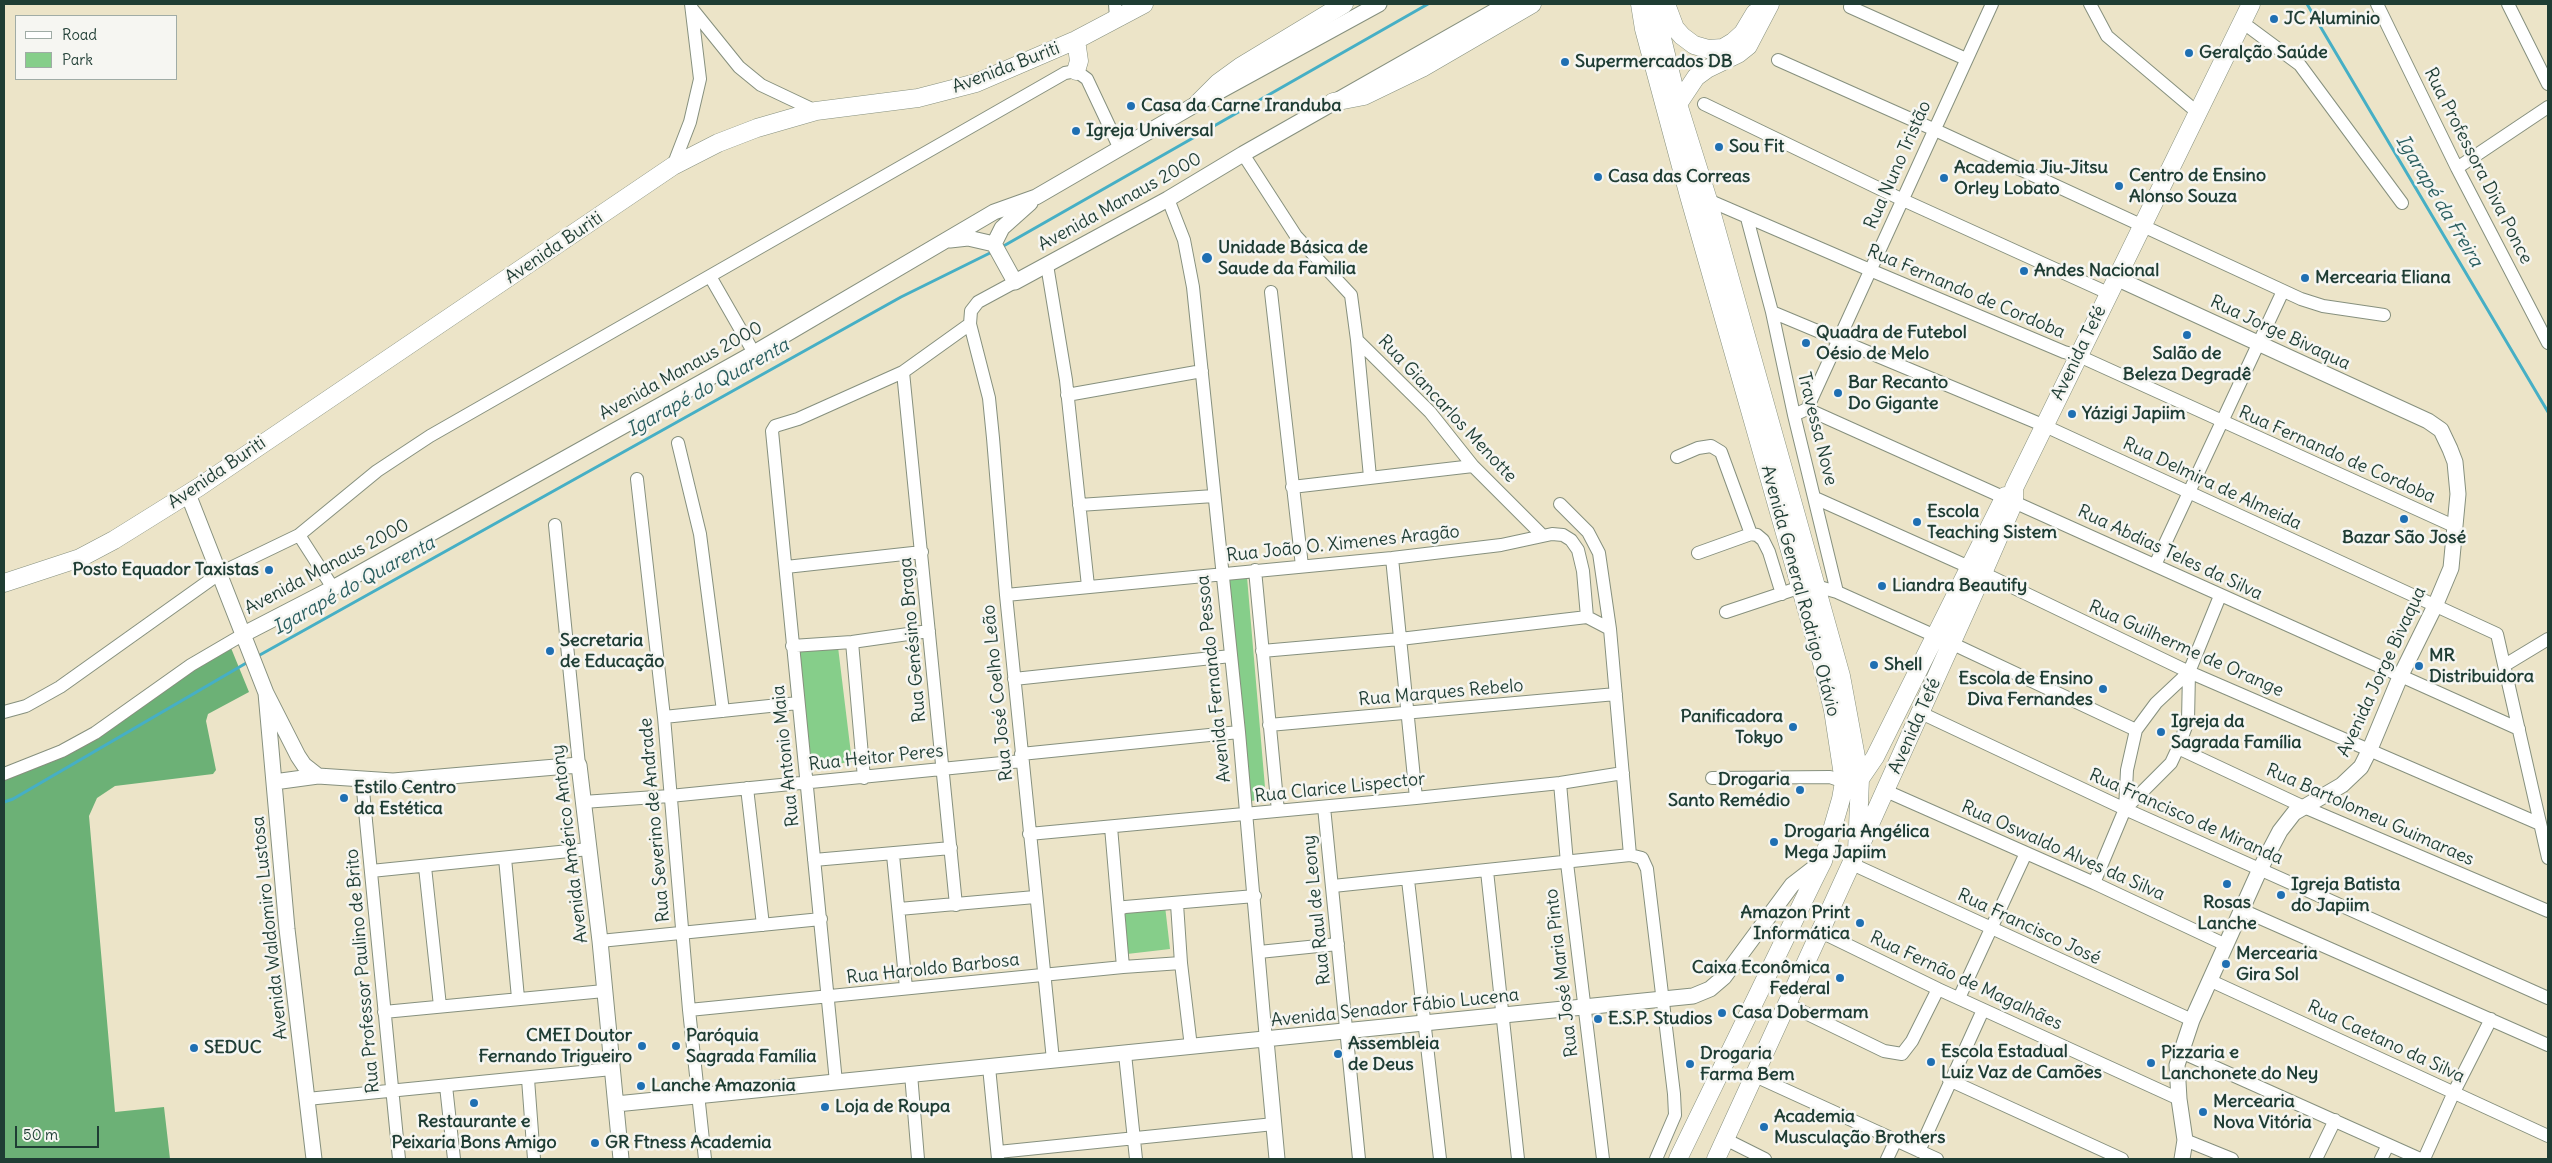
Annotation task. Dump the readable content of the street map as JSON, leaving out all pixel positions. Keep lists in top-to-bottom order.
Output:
{
  "streets": {
    "main road": ["Avenida Buriti", "Avenida Tefé", "Avenida General Rodrigo Otávio"],
    "street": [
      "Rua Nuno Tristão",
      "Rua Professora Diva Ponce",
      "Avenida Manaus 2000",
      "Rua Fernando de Cordoba",
      "Rua Jorge Bivaqua",
      "Rua Giancarlos Menotte",
      "Travessa Nove",
      "Rua Delmira de Almeida",
      "Rua João O. Ximenes Aragão",
      "Rua Abdias Teles da Silva",
      "Rua Genésino Braga",
      "Rua Guilherme de Orange",
      "Avenida Jorge Bivaqua",
      "Avenida Fernando Pessoa",
      "Rua José Coelho Leão",
      "Rua Marques Rebelo",
      "Rua Antonio Maia",
      "Rua Heitor Peres",
      "Rua Clarice Lispector",
      "Rua Bartolomeu Guimaraes",
      "Rua Francisco de Miranda",
      "Rua Severino de Andrade",
      "Avenida Américo Antony",
      "Rua Oswaldo Alves da Silva",
      "Rua Raul de Leony",
      "Rua Francisco José",
      "Avenida Waldomiro Lustosa",
      "Rua Haroldo Barbosa",
      "Rua Professor Paulino de Brito",
      "Rua José Maria Pinto",
      "Rua Fernão de Magalhães",
      "Avenida Senador Fábio Lucena",
      "Rua Caetano da Silva"
    ]
  },
  "crossings": [
    ["Avenida Buriti", "Avenida Waldomiro Lustosa"],
    ["Rua Nuno Tristão", "Rua Fernando de Cordoba"],
    ["Rua Nuno Tristão", "Rua Delmira de Almeida"],
    ["Rua Nuno Tristão", "Rua Abdias Teles da Silva"],
    ["Avenida Manaus 2000", "Rua Giancarlos Menotte"],
    ["Avenida Manaus 2000", "Avenida Fernando Pessoa"],
    ["Avenida Manaus 2000", "Avenida Waldomiro Lustosa"],
    ["Rua Fernando de Cordoba", "Avenida Tefé"],
    ["Rua Fernando de Cordoba", "Travessa Nove"],
    ["Rua Fernando de Cordoba", "Avenida General Rodrigo Otávio"],
    ["Rua Fernando de Cordoba", "Avenida Jorge Bivaqua"],
    ["Rua Jorge Bivaqua", "Avenida Tefé"],
    ["Rua Jorge Bivaqua", "Avenida Jorge Bivaqua"],
    ["Avenida Tefé", "Rua Delmira de Almeida"],
    ["Avenida Tefé", "Rua Abdias Teles da Silva"],
    ["Avenida Tefé", "Avenida General Rodrigo Otávio"],
    ["Avenida Tefé", "Rua Guilherme de Orange"],
    ["Avenida Tefé", "Rua Francisco de Miranda"],
    ["Avenida Tefé", "Rua Oswaldo Alves da Silva"],
    ["Avenida Tefé", "Rua Francisco José"],
    ["Rua Giancarlos Menotte", "Rua João O. Ximenes Aragão"],
    ["Travessa Nove", "Rua Delmira de Almeida"],
    ["Travessa Nove", "Rua Guilherme de Orange"],
    ["Rua Delmira de Almeida", "Avenida Jorge Bivaqua"],
    ["Rua João O. Ximenes Aragão", "Avenida Fernando Pessoa"],
    ["Rua João O. Ximenes Aragão", "Rua José Coelho Leão"],
    ["Rua Abdias Teles da Silva", "Avenida Jorge Bivaqua"],
    ["Avenida General Rodrigo Otávio", "Rua Francisco José"],
    ["Avenida General Rodrigo Otávio", "Rua Fernão de Magalhães"],
    ["Avenida General Rodrigo Otávio", "Avenida Senador Fábio Lucena"],
    ["Rua Genésino Braga", "Rua Antonio Maia"],
    ["Rua Genésino Braga", "Rua Heitor Peres"],
    ["Rua Guilherme de Orange", "Avenida Jorge Bivaqua"],
    ["Avenida Jorge Bivaqua", "Rua Bartolomeu Guimaraes"],
    ["Avenida Jorge Bivaqua", "Rua Francisco de Miranda"],
    ["Avenida Jorge Bivaqua", "Rua Oswaldo Alves da Silva"],
    ["Avenida Jorge Bivaqua", "Rua Francisco José"],
    ["Avenida Jorge Bivaqua", "Rua Fernão de Magalhães"],
    ["Avenida Jorge Bivaqua", "Rua Caetano da Silva"],
    ["Avenida Fernando Pessoa", "Rua Heitor Peres"],
    ["Avenida Fernando Pessoa", "Rua Clarice Lispector"],
    ["Avenida Fernando Pessoa", "Avenida Senador Fábio Lucena"],
    ["Rua José Coelho Leão", "Rua Heitor Peres"],
    ["Rua José Coelho Leão", "Rua Clarice Lispector"],
    ["Rua José Coelho Leão", "Rua Haroldo Barbosa"],
    ["Rua José Coelho Leão", "Avenida Senador Fábio Lucena"],
    ["Rua Antonio Maia", "Rua Heitor Peres"],
    ["Rua Antonio Maia", "Rua Haroldo Barbosa"],
    ["Rua Antonio Maia", "Avenida Senador Fábio Lucena"],
    ["Rua Heitor Peres", "Rua Severino de Andrade"],
    ["Rua Heitor Peres", "Avenida Américo Antony"],
    ["Rua Clarice Lispector", "Rua Raul de Leony"],
    ["Rua Clarice Lispector", "Rua José Maria Pinto"],
    ["Rua Severino de Andrade", "Rua Haroldo Barbosa"],
    ["Rua Severino de Andrade", "Avenida Senador Fábio Lucena"],
    ["Avenida Américo Antony", "Avenida Senador Fábio Lucena"],
    ["Rua Raul de Leony", "Avenida Senador Fábio Lucena"],
    ["Rua José Maria Pinto", "Avenida Senador Fábio Lucena"]
  ],
  "water": ["Igarapé da Freira", "Igarapé do Quarenta"],
  "places": [
    "JC Aluminio",
    "Geralção Saúde",
    "Supermercados DB",
    "Casa da Carne Iranduba",
    "Igreja Universal",
    "Sou Fit",
    "Casa das Correas",
    "Academia Jiu-Jitsu Orley Lobato",
    "Centro de Ensino Alonso Souza",
    "Unidade Básica de Saude da Familia",
    "Andes Nacional",
    "Mercearia Eliana",
    "Salão de Beleza Degradê",
    "Quadra de Futebol Oésio de Melo",
    "Bar Recanto Do Gigante",
    "Yázigi Japiim",
    "Bazar São José",
    "Escola Teaching Sistem",
    "Posto Equador Taxistas",
    "Liandra Beautify",
    "Secretaria de Educação",
    "Shell",
    "MR Distribuidora",
    "Escola de Ensino Diva Fernandes",
    "Panificadora Tokyo",
    "Igreja da Sagrada Família",
    "Drogaria Santo Remédio",
    "Estilo Centro da Estética",
    "Drogaria Angélica Mega Japiim",
    "Rosas Lanche",
    "Igreja Batista do Japiim",
    "Amazon Print Informática",
    "Mercearia Gira Sol",
    "Caixa Econômica Federal",
    "Casa Dobermam",
    "E.S.P. Studios",
    "CMEI Doutor Fernando Trigueiro",
    "Paróquia Sagrada Família",
    "SEDUC",
    "Assembleia de Deus",
    "Escola Estadual Luiz Vaz de Camões",
    "Pizzaria e Lanchonete do Ney",
    "Drogaria Farma Bem",
    "Lanche Amazonia",
    "Restaurante e Peixaria Bons Amigo",
    "Loja de Roupa",
    "Mercearia Nova Vitória",
    "Academia Musculação Brothers",
    "GR Ftness Academia"
  ],
  "legend": ["Road", "Park"],
  "scale_bar": "50 m"
}
